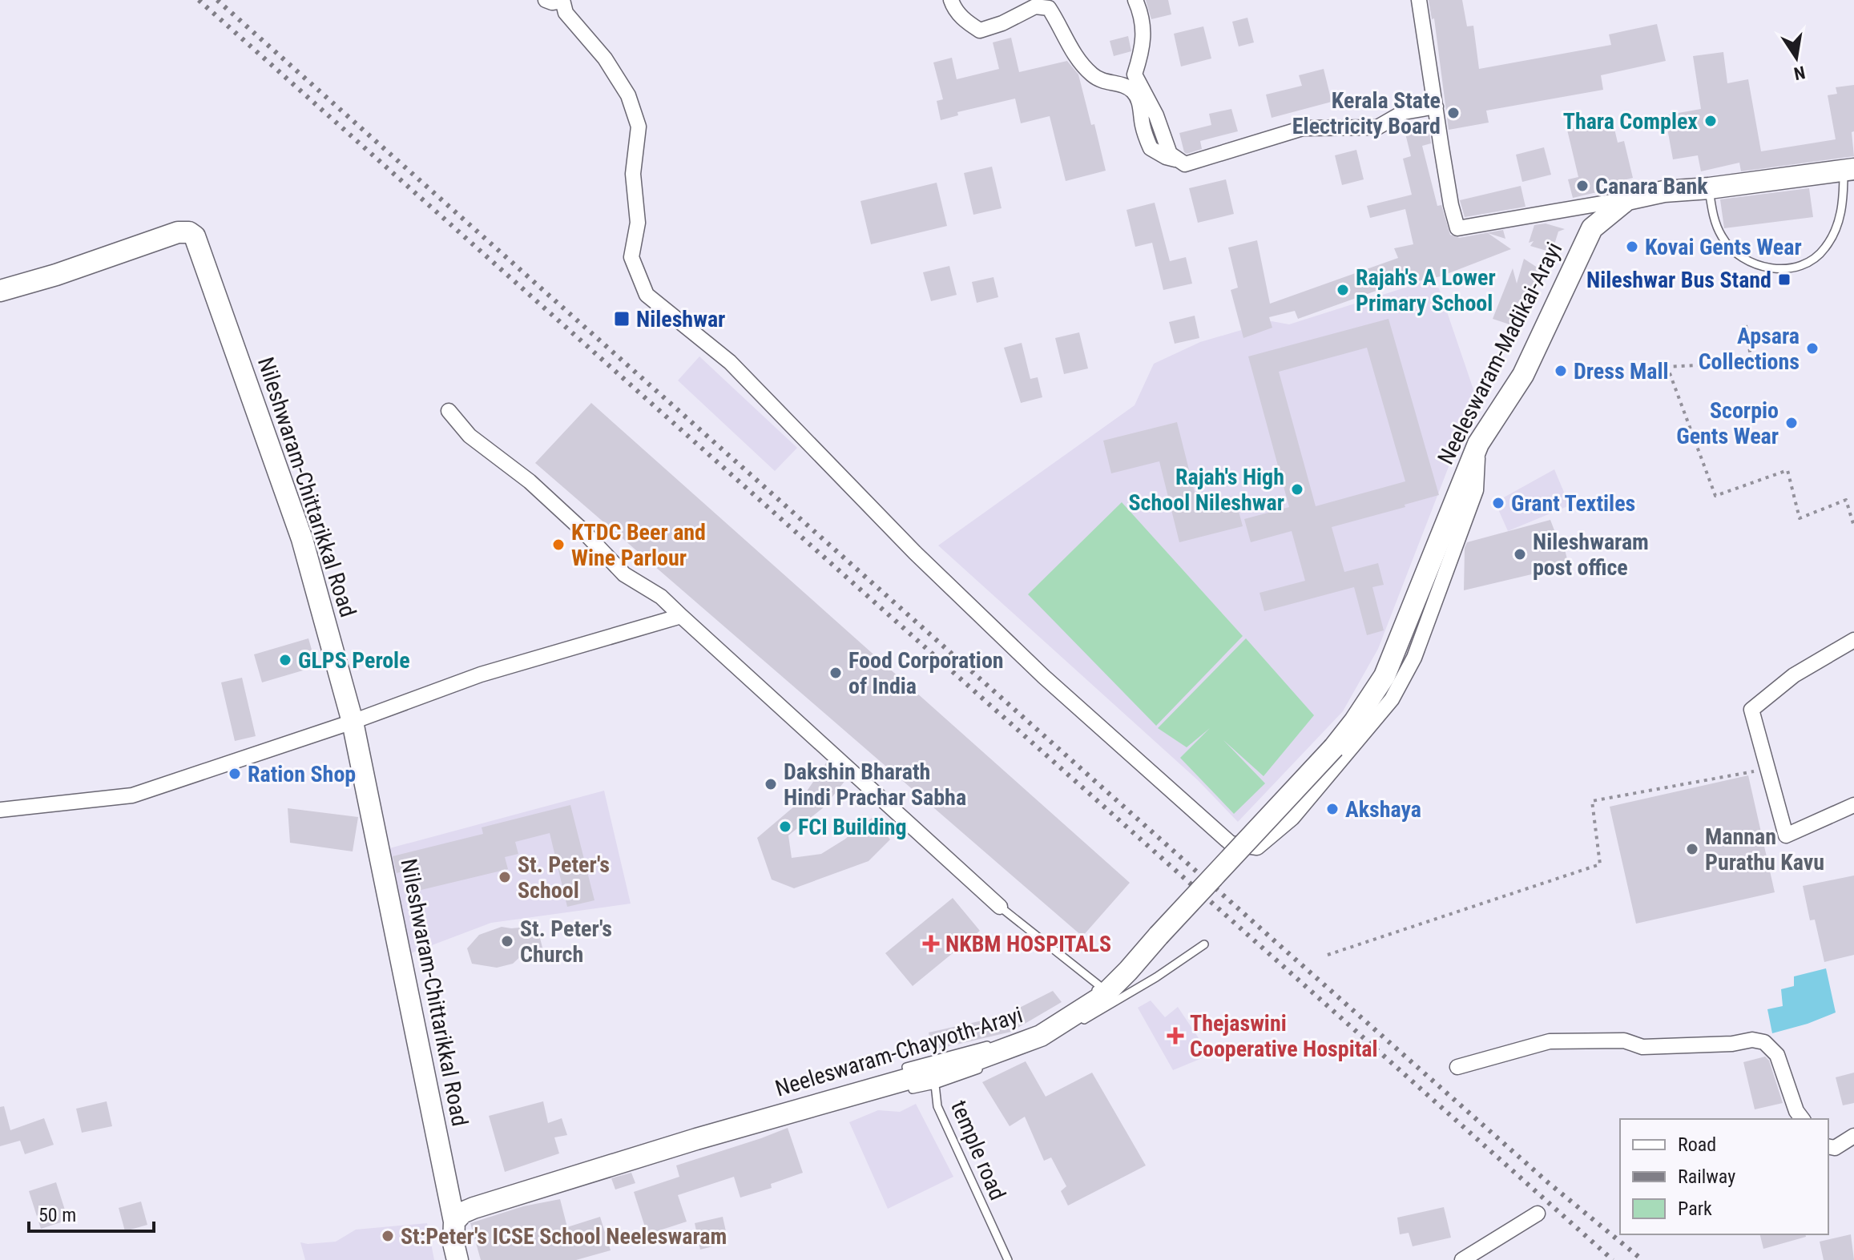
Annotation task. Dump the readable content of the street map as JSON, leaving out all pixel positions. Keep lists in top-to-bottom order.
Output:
{
  "streets": {
    "main road": ["Neeleswaram-Madikai-Arayi", "Nileshwaram-Chittarikkal Road", "Neeleswaram-Chayyoth-Arayi"],
    "lane": ["temple road"]
  },
  "crossings": [
    ["Neeleswaram-Madikai-Arayi", "Neeleswaram-Chayyoth-Arayi"],
    ["Nileshwaram-Chittarikkal Road", "Neeleswaram-Chayyoth-Arayi"],
    ["Neeleswaram-Chayyoth-Arayi", "temple road"]
  ],
  "places": {
    "other": [
      "Kerala State Electricity Board",
      "Thara Complex",
      "Canara Bank",
      "Kovai Gents Wear",
      "Rajah's A Lower Primary School",
      "Apsara Collections",
      "Dress Mall",
      "Scorpio Gents Wear",
      "Rajah's High School Nileshwar",
      "Grant Textiles",
      "KTDC Beer and Wine Parlour",
      "Nileshwaram post office",
      "GLPS Perole",
      "Food Corporation of India",
      "Ration Shop",
      "Dakshin Bharath Hindi Prachar Sabha",
      "Akshaya",
      "FCI Building",
      "Mannan Purathu Kavu",
      "St. Peter's School",
      "St. Peter's Church",
      "St:Peter's ICSE School Neeleswaram"
    ],
    "transit": ["Nileshwar Bus Stand", "Nileshwar"],
    "health": ["NKBM HOSPITALS", "Thejaswini Cooperative Hospital"]
  },
  "legend": ["Road", "Railway", "Park"],
  "scale_bar": "50 m",
  "north": "bottom"
}
